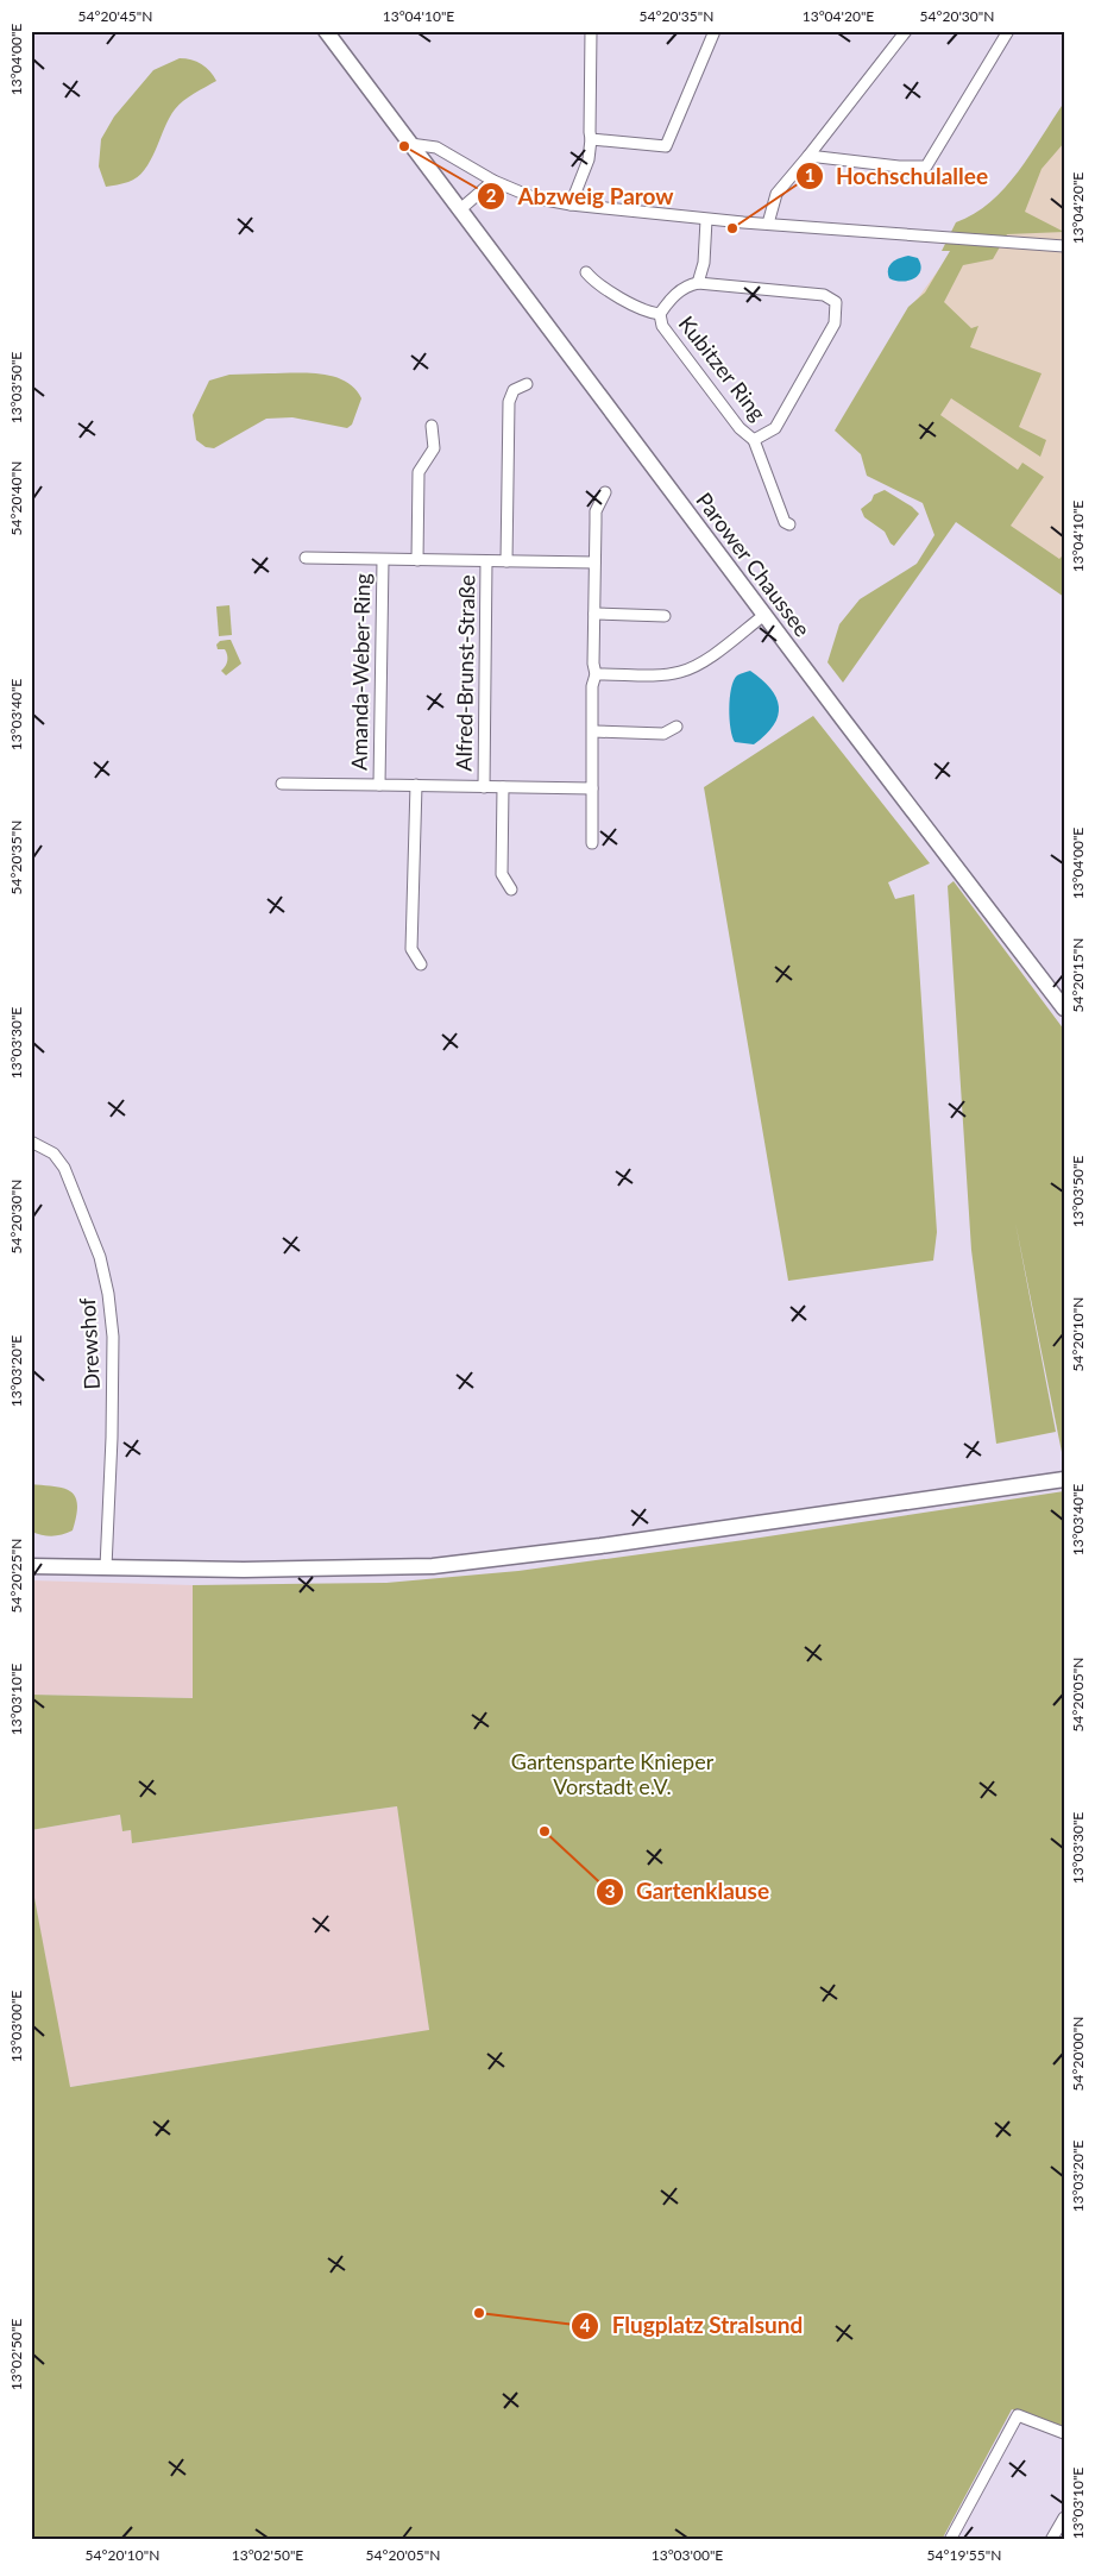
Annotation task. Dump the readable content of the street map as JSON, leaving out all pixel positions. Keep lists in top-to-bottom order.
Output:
{
  "streets": {
    "street": [
      "Kubitzer Ring",
      "Parower Chaussee",
      "Amanda-Weber-Ring",
      "Alfred-Brunst-Straße",
      "Drewshof"
    ]
  },
  "crossings": [
    ["Amanda-Weber-Ring", "Alfred-Brunst-Straße"]
  ],
  "parks": ["Gartensparte Knieper Vorstadt e.V."],
  "places": [
    "Abzweig Parow",
    "Hochschulallee",
    "Gartenklause",
    "Flugplatz Stralsund"
  ],
  "coordinates": [
    "54°20'45\"N",
    "13°04'10\"E",
    "54°20'35\"N",
    "13°04'20\"E",
    "54°20'30\"N",
    "13°04'00\"E",
    "13°03'50\"E",
    "54°20'40\"N",
    "13°03'40\"E",
    "54°20'15\"N",
    "13°03'30\"E",
    "54°20'10\"N",
    "13°03'20\"E",
    "54°20'25\"N",
    "54°20'05\"N",
    "13°03'10\"E",
    "13°03'00\"E",
    "54°20'00\"N",
    "13°02'50\"E",
    "54°19'55\"N"
  ]
}
